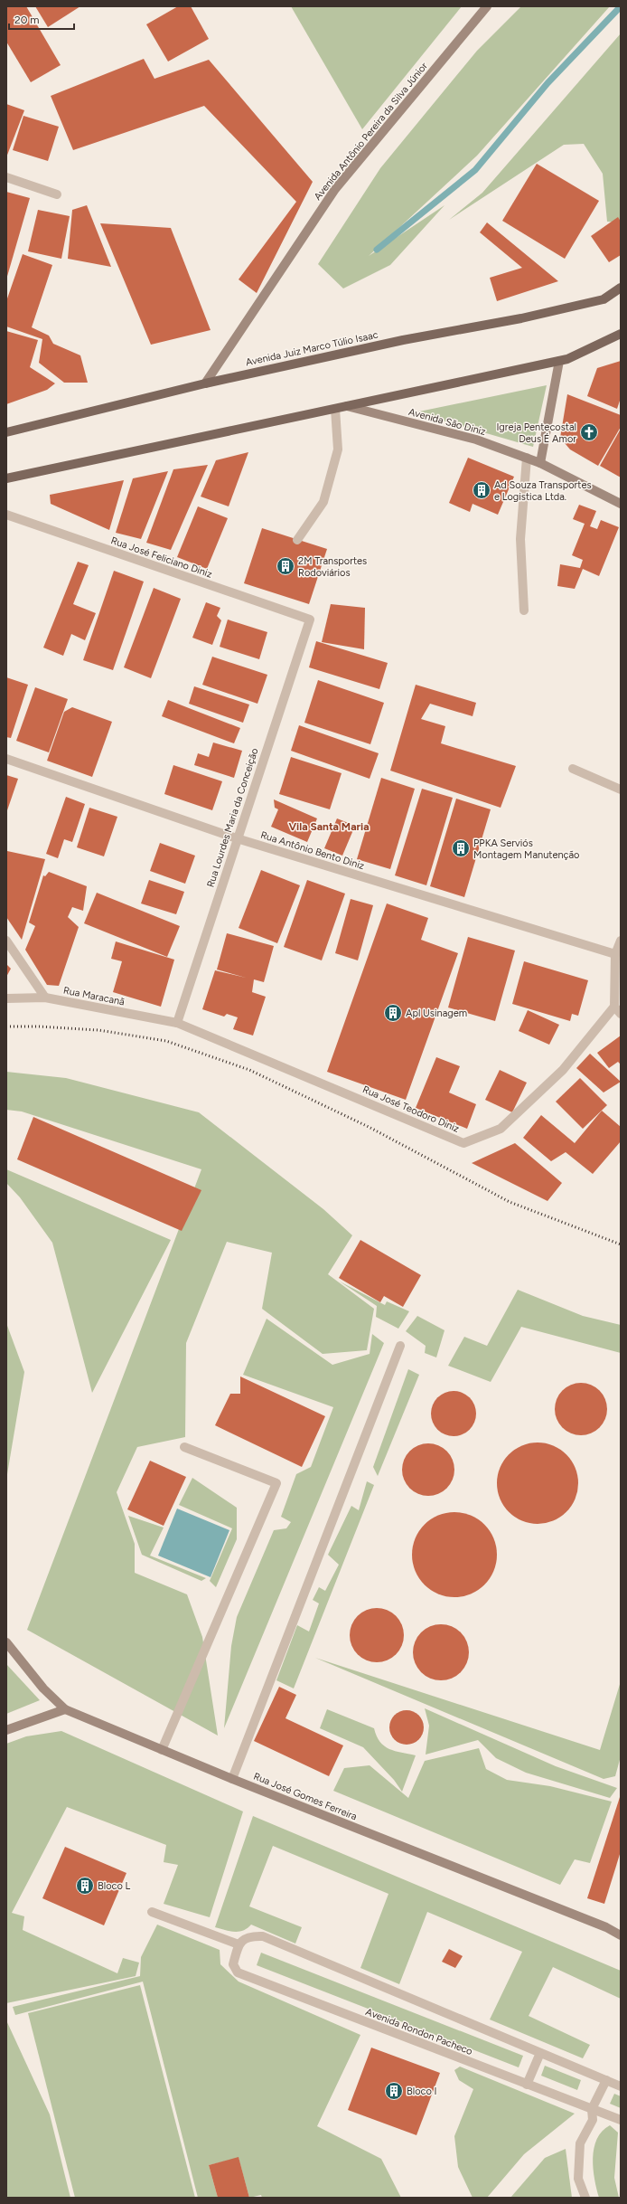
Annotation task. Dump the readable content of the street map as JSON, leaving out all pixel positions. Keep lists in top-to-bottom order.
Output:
{
  "streets": {
    "main road": ["Avenida Juiz Marco Túlio Isaac"],
    "street": [
      "Avenida Antônio Pereira da Silva Júnior",
      "Avenida São Diniz",
      "Rua José Feliciano Diniz",
      "Rua Lourdes Maria da Conceição",
      "Rua Antônio Bento Diniz",
      "Rua Maracanã",
      "Rua José Teodoro Diniz",
      "Rua José Gomes Ferreira",
      "Avenida Rondon Pacheco"
    ]
  },
  "crossings": [
    ["Avenida Antônio Pereira da Silva Júnior", "Avenida Juiz Marco Túlio Isaac"],
    ["Rua José Feliciano Diniz", "Rua Lourdes Maria da Conceição"],
    ["Rua Lourdes Maria da Conceição", "Rua Antônio Bento Diniz"],
    ["Rua Lourdes Maria da Conceição", "Rua Maracanã"],
    ["Rua Lourdes Maria da Conceição", "Rua José Teodoro Diniz"],
    ["Rua Antônio Bento Diniz", "Rua José Teodoro Diniz"],
    ["Rua Maracanã", "Rua José Teodoro Diniz"]
  ],
  "districts": ["Vila Santa Maria"],
  "places": {
    "church": ["Igreja Pentecostal Deus É Amor"],
    "building": [
      "Ad Souza Transportes e Logistica Ltda.",
      "2M Transportes Rodoviários",
      "PPKA Serviós Montagem Manutenção",
      "Apl Usinagem",
      "Bloco L",
      "Bloco I"
    ]
  },
  "scale_bar": "20 m"
}
